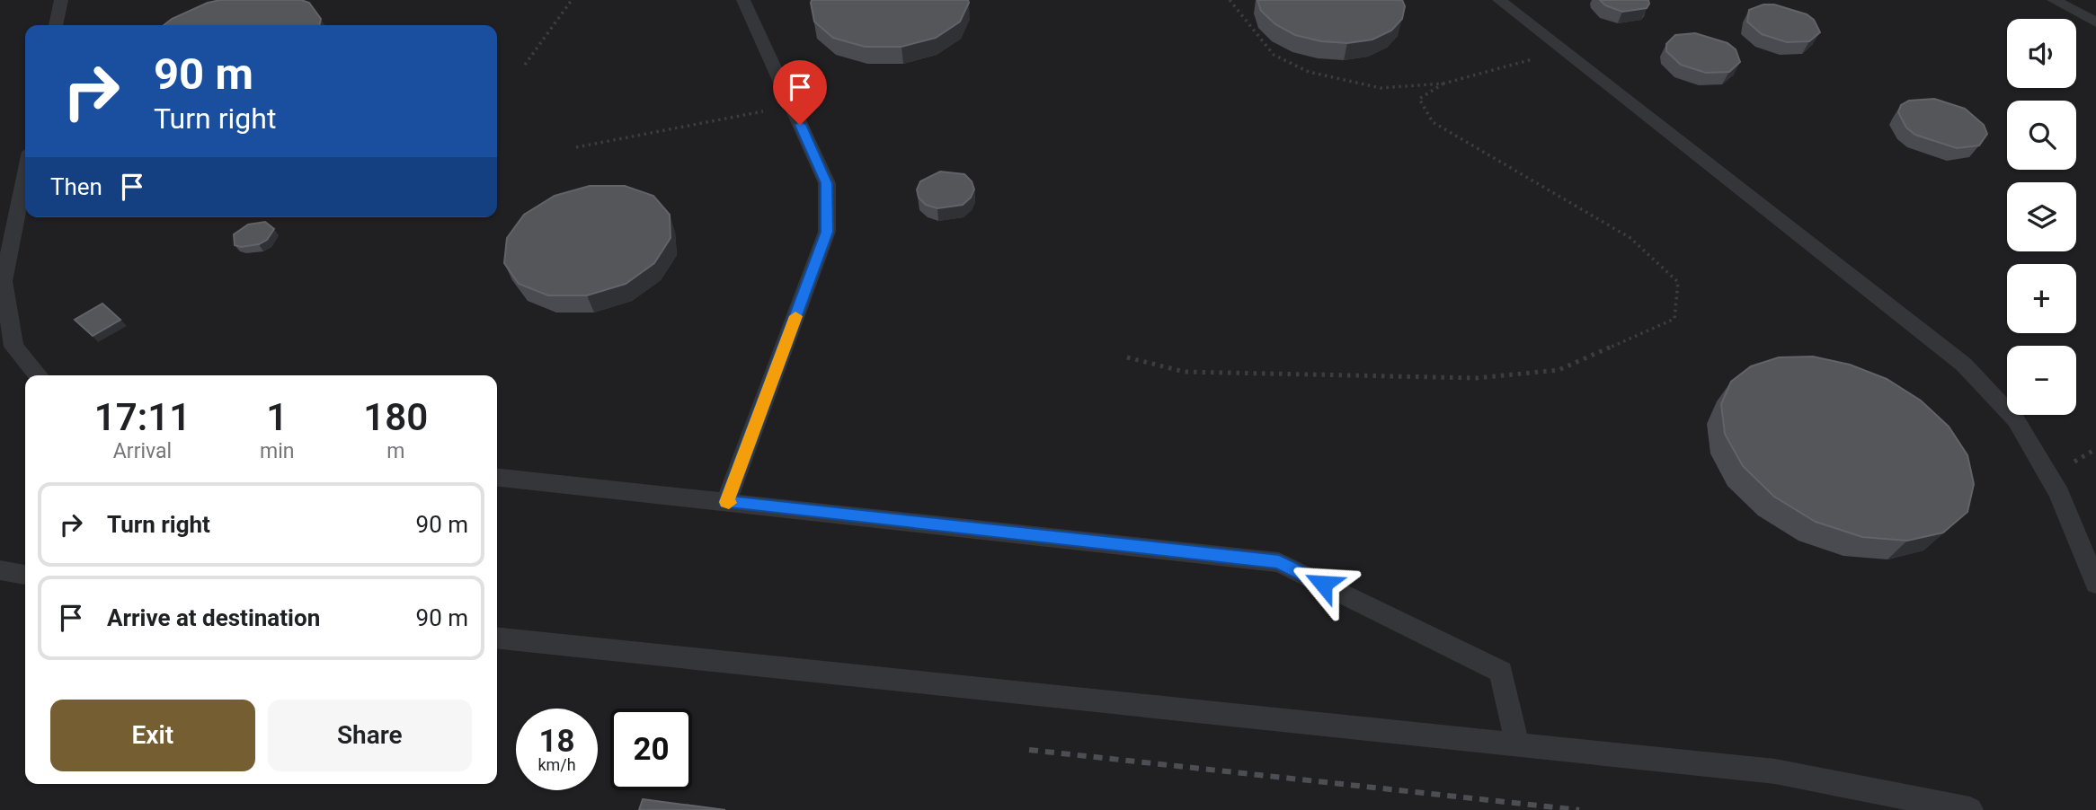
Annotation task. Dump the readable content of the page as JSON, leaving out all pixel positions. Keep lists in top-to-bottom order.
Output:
{
  "page": {
    "map_buttons": ["+", "−"],
    "turn": ["90 m", "Turn right"],
    "then": "Then",
    "eta": [
      "17:11",
      "Arrival",
      "1",
      "min",
      "180",
      "m"
    ],
    "list": [
      {
        "name": "Turn right",
        "value": "90 m"
      },
      {
        "name": "Arrive at destination",
        "value": "90 m"
      }
    ],
    "buttons": ["Exit", "Share"],
    "speed": "18 km/h",
    "limit": "20"
  }
}
